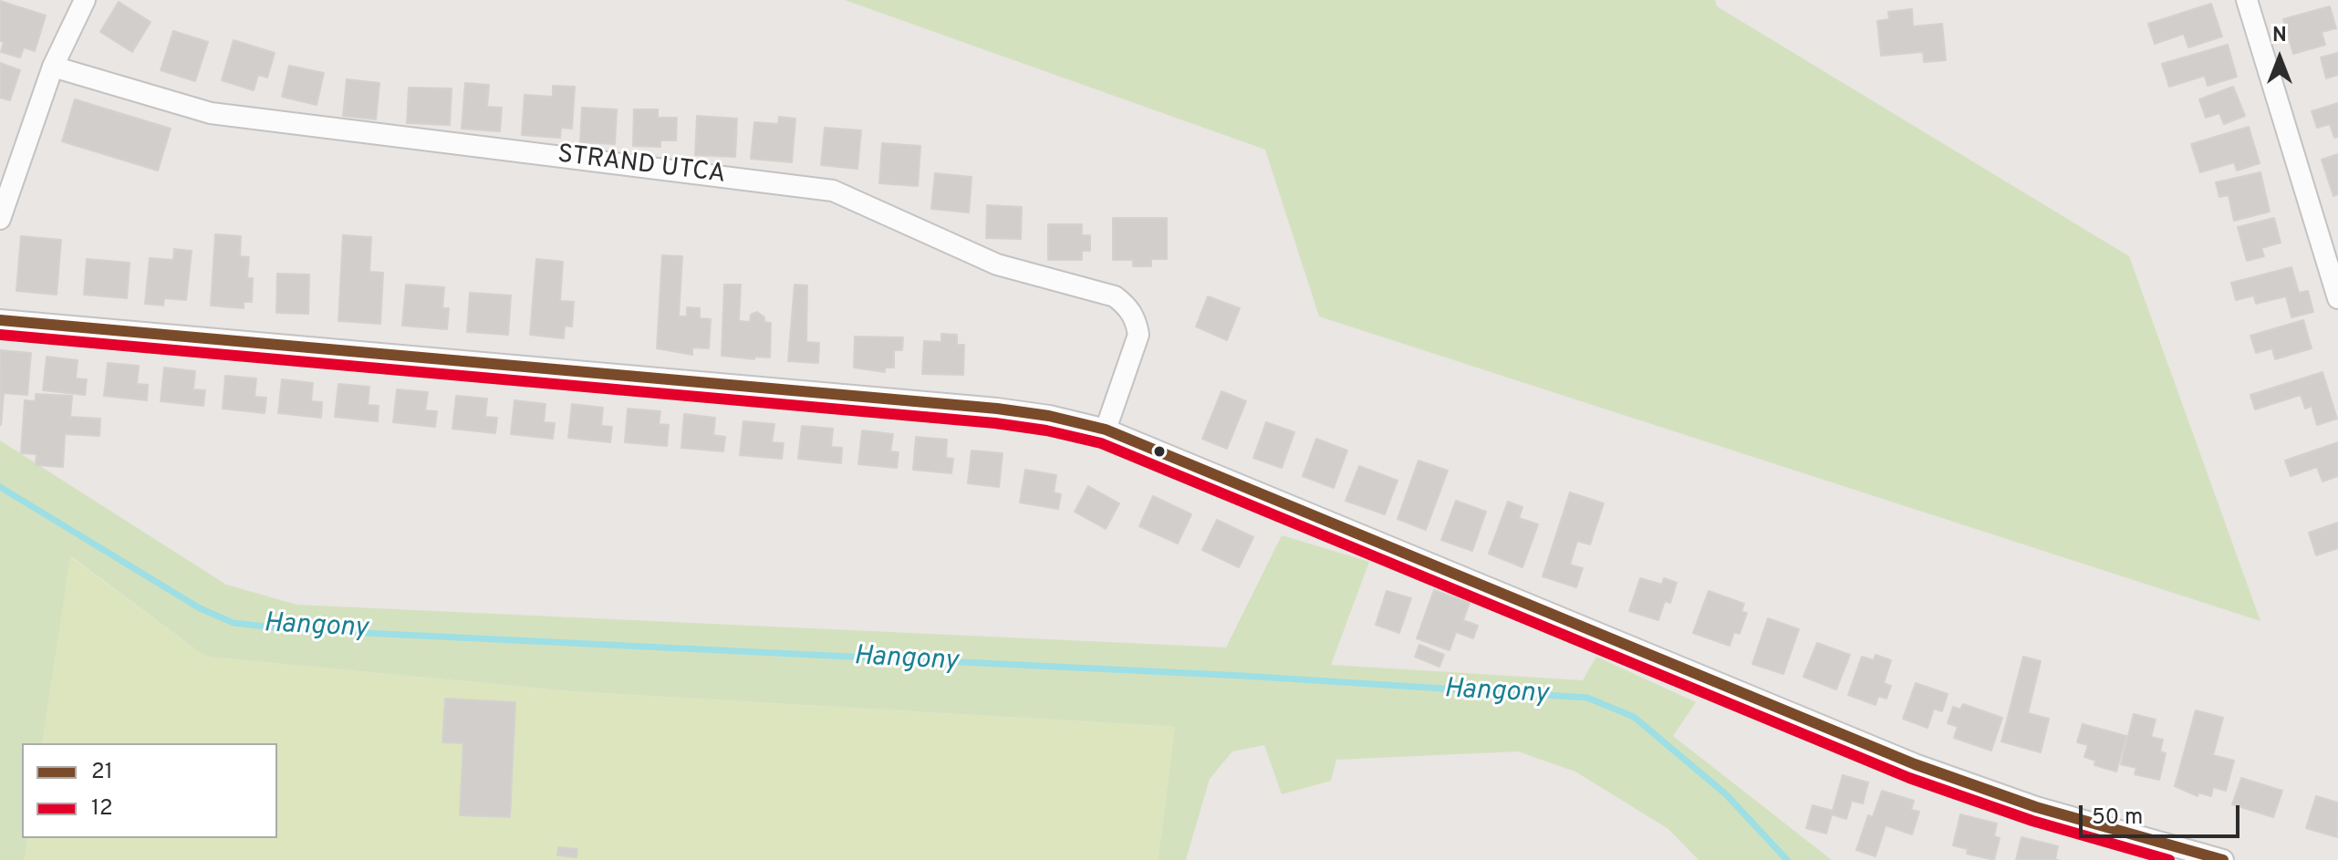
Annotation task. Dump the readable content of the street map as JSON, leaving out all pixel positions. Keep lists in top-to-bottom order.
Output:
{
  "streets": {
    "street": ["STRAND UTCA"]
  },
  "water": ["Hangony"],
  "lines": ["transit line 21", "transit line 12"],
  "legend": ["21", "12"],
  "scale_bar": "50 m",
  "north": "top"
}
